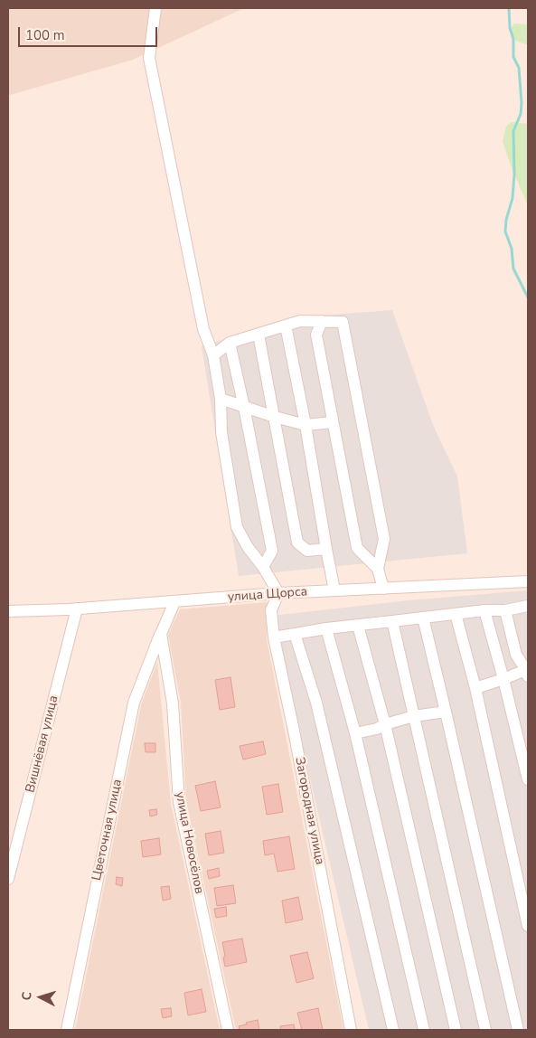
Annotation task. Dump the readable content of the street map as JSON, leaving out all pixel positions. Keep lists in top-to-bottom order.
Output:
{
  "streets": {
    "street": [
      "улица Щорса",
      "Вишнёвая улица",
      "Загородная улица",
      "Цветочная улица",
      "улица Новосёлов"
    ]
  },
  "crossings": [
    ["улица Щорса", "Вишнёвая улица"],
    ["улица Щорса", "Загородная улица"],
    ["Цветочная улица", "улица Новосёлов"]
  ],
  "scale_bar": "100 m",
  "north": "left"
}
